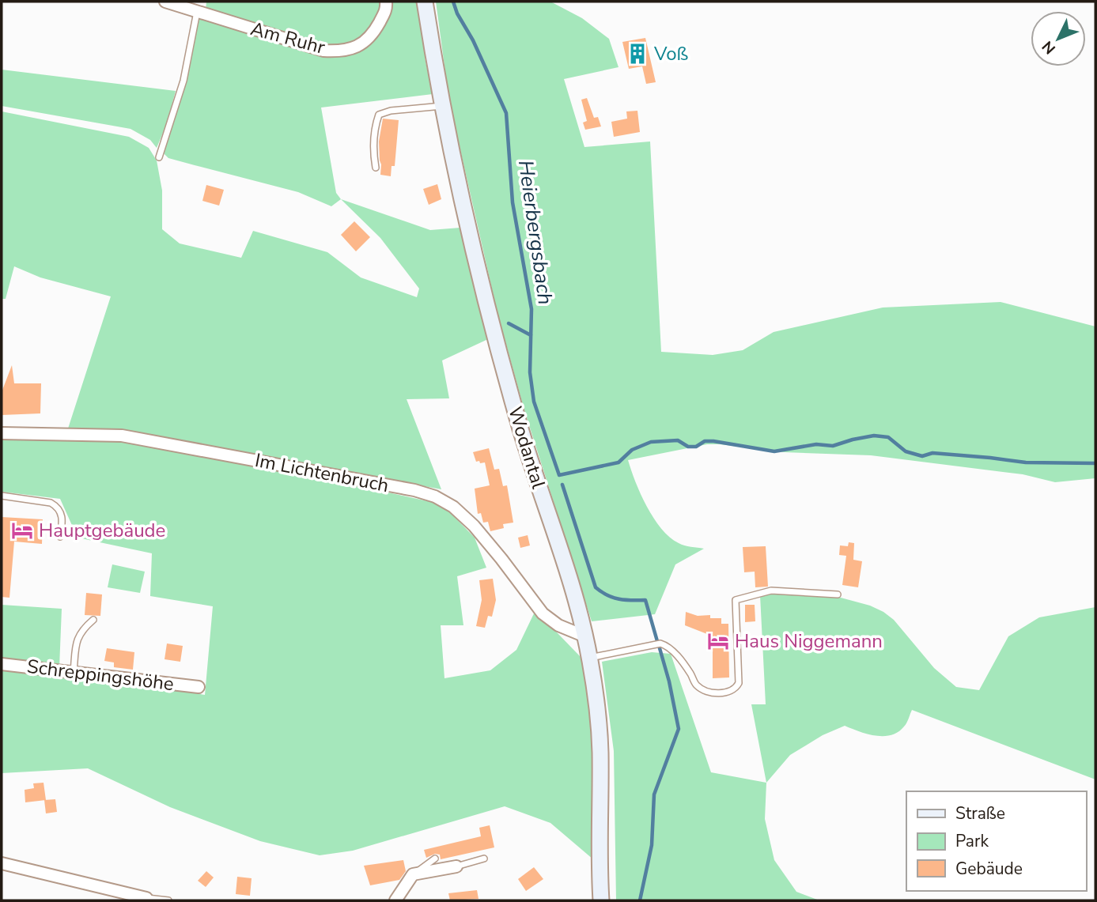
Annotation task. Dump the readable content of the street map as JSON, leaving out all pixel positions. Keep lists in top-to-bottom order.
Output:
{
  "streets": {
    "main road": ["Wodantal"],
    "street": ["Am Ruhr", "Im Lichtenbruch", "Schreppingshöhe"]
  },
  "crossings": [
    ["Wodantal", "Im Lichtenbruch"]
  ],
  "water": ["Heierbergsbach"],
  "places": {
    "building": ["Voß"],
    "hotel": ["Hauptgebäude", "Haus Niggemann"]
  },
  "legend": ["Straße", "Park", "Gebäude"],
  "north": "bottom left"
}
